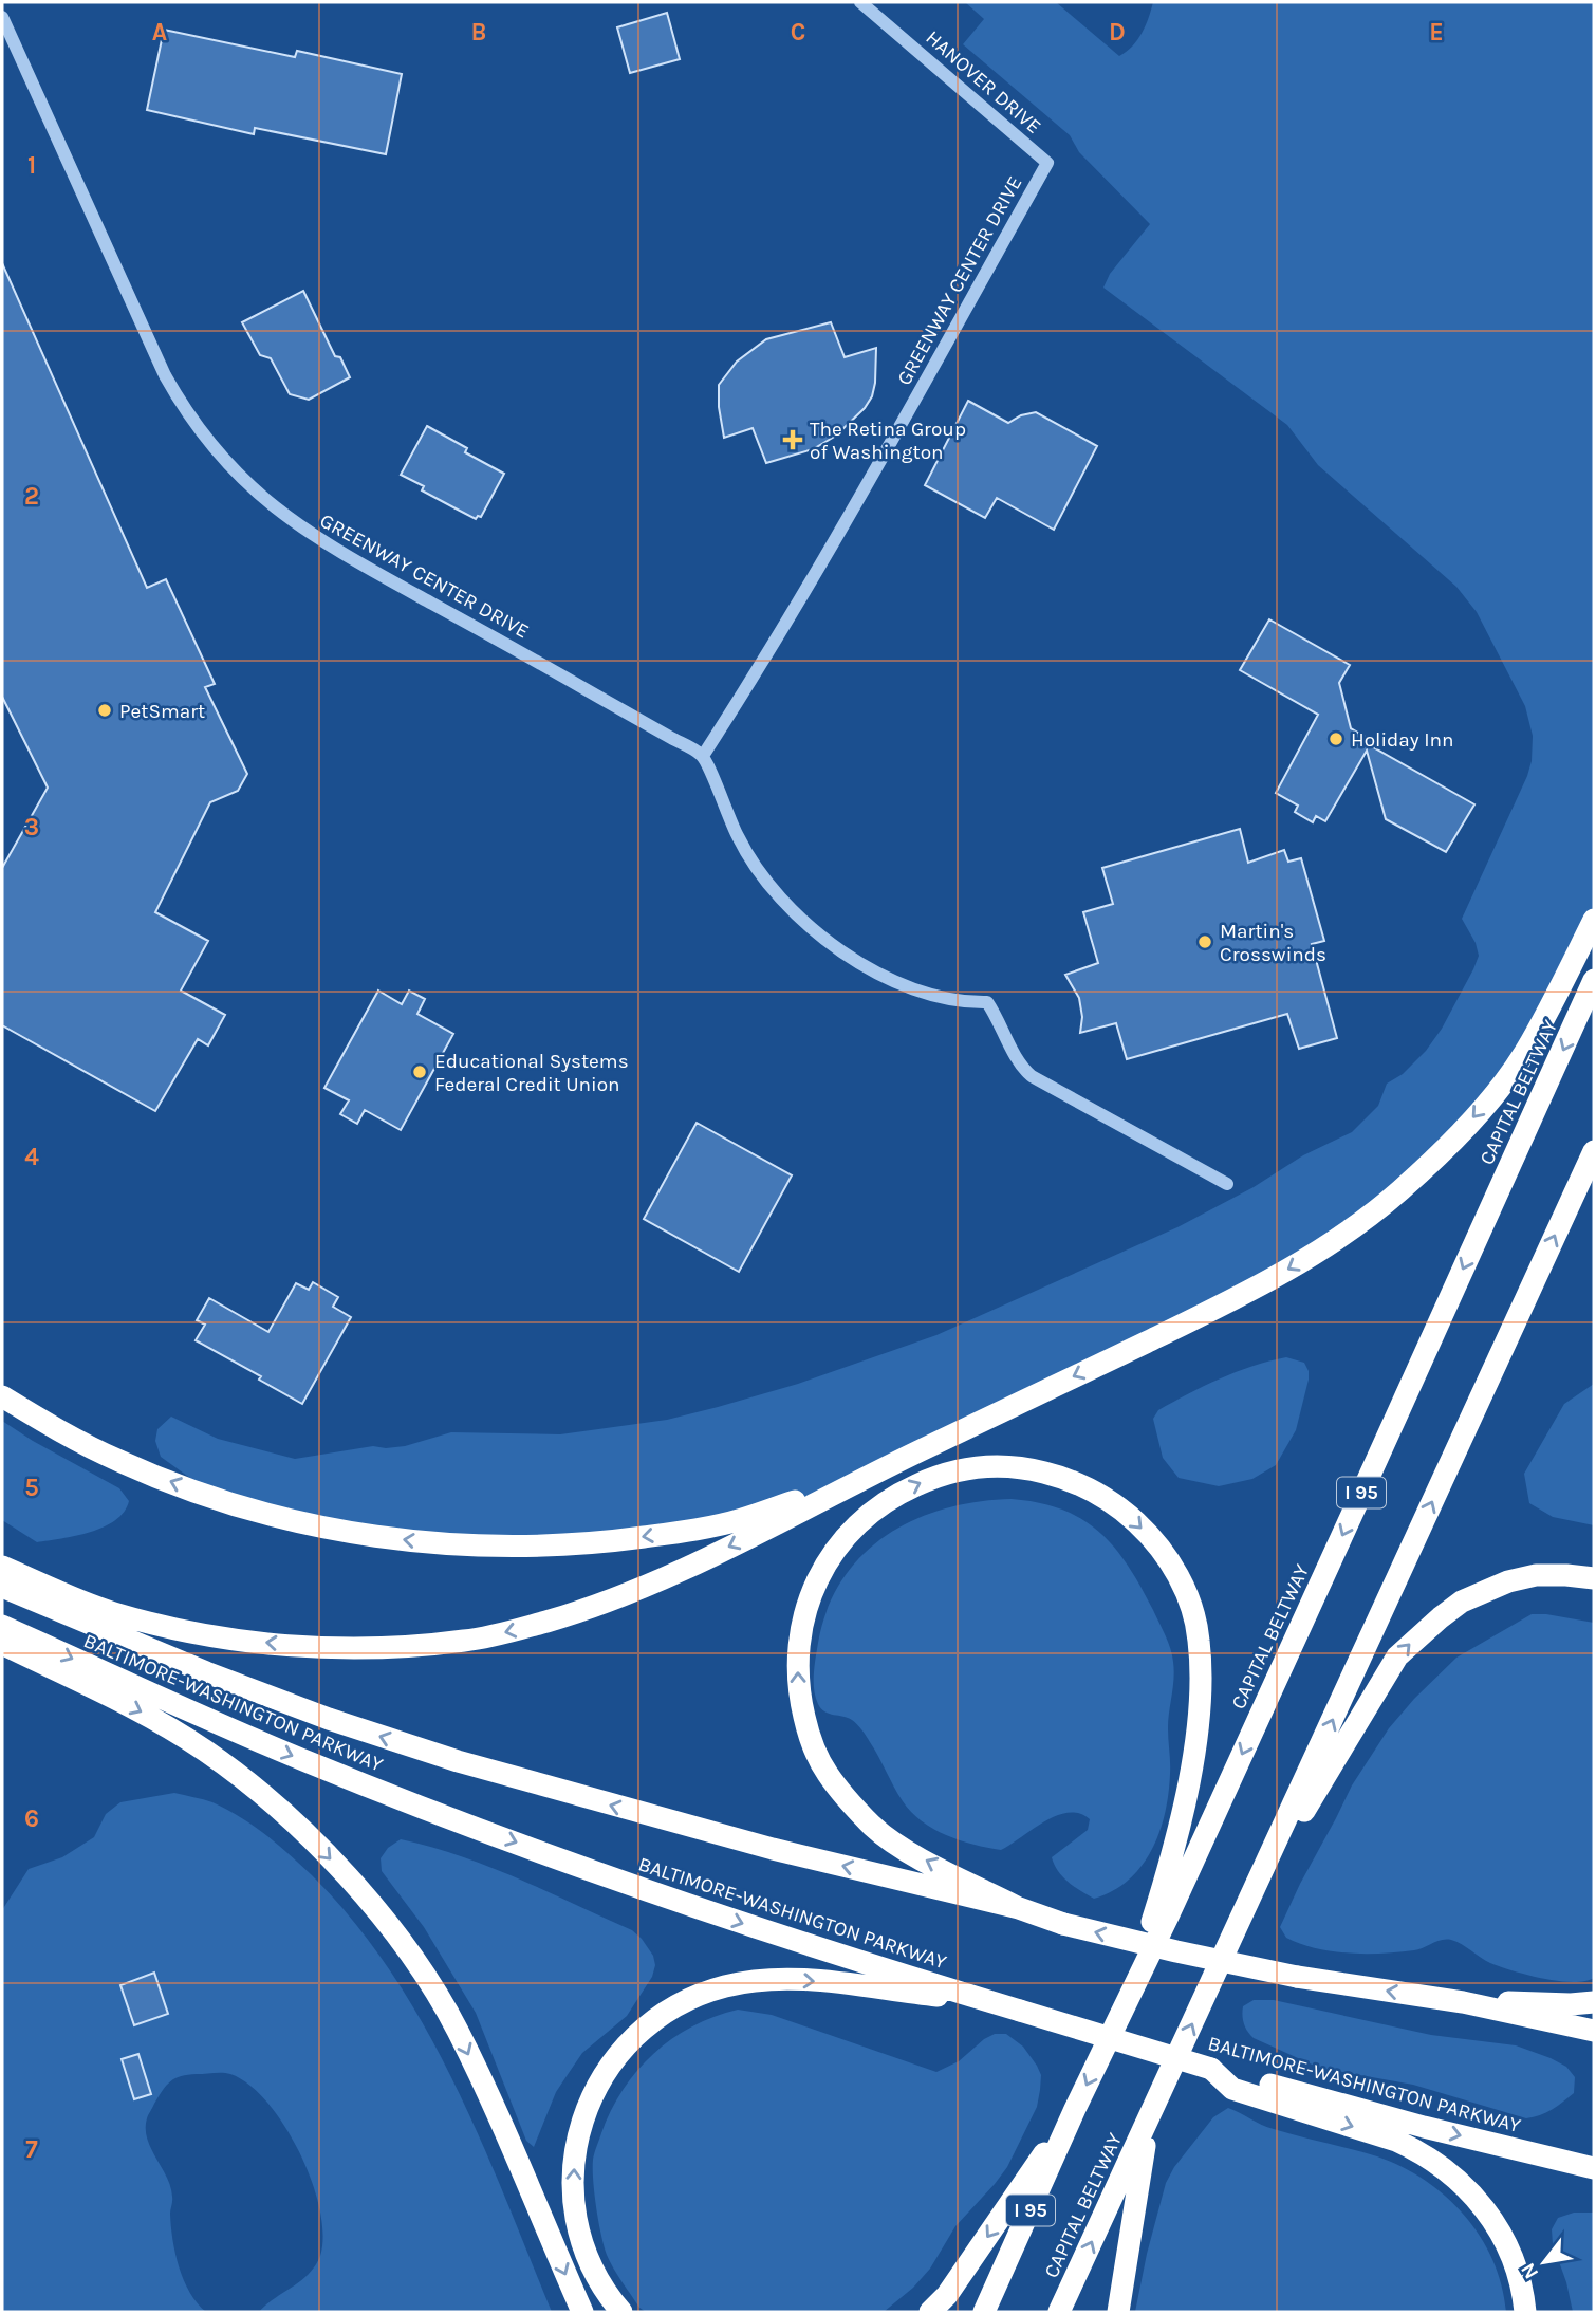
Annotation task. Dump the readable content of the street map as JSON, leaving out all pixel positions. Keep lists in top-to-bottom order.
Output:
{
  "streets": {
    "highway": ["CAPITAL BELTWAY", "I 95", "BALTIMORE-WASHINGTON PARKWAY"],
    "street": ["HANOVER DRIVE", "GREENWAY CENTER DRIVE"]
  },
  "crossings": [
    ["HANOVER DRIVE", "GREENWAY CENTER DRIVE"]
  ],
  "places": {
    "health": ["The Retina Group of Washington"],
    "other": [
      "PetSmart",
      "Holiday Inn",
      "Martin's Crosswinds",
      "Educational Systems Federal Credit Union"
    ]
  },
  "north": "bottom left",
  "grid": {
    "columns": [
      "A",
      "B",
      "C",
      "D",
      "E"
    ],
    "rows": [
      "1",
      "2",
      "3",
      "4",
      "5",
      "6",
      "7"
    ]
  }
}
